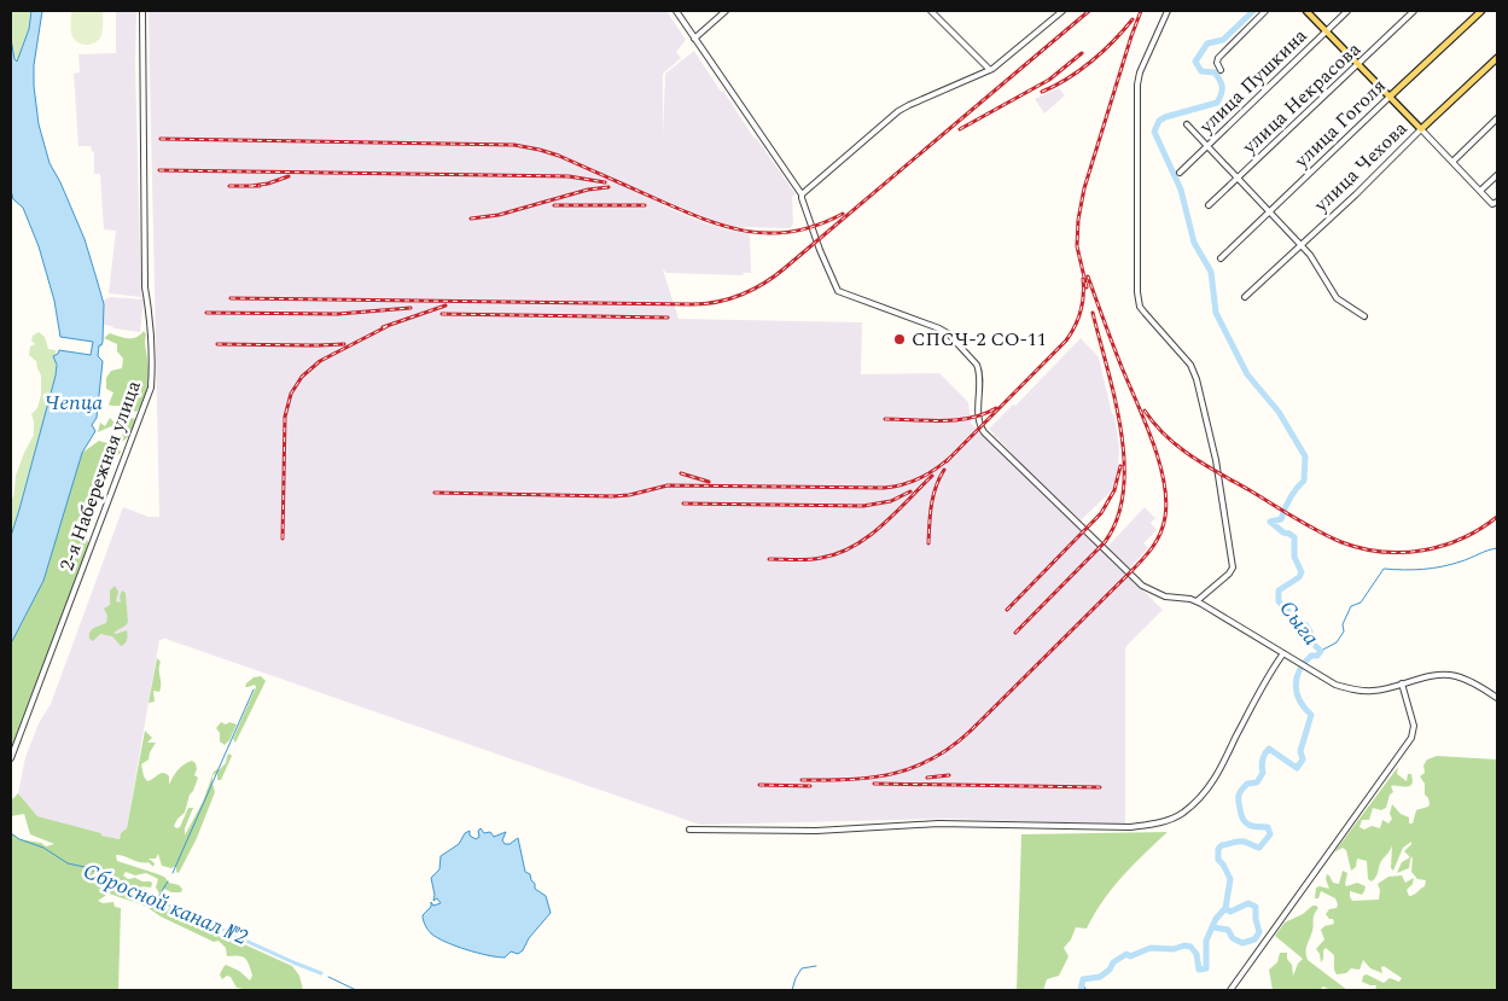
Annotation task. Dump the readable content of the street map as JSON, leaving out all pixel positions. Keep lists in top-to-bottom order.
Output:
{
  "streets": {
    "main road": ["улица Гоголя", "улица Чехова"],
    "street": ["улица Пушкина", "улица Некрасова", "2-я Набережная улица"]
  },
  "water": ["Чепца", "Сыга", "Сбросной канал №2"],
  "places": ["СПСЧ-2 СО-11"]
}
